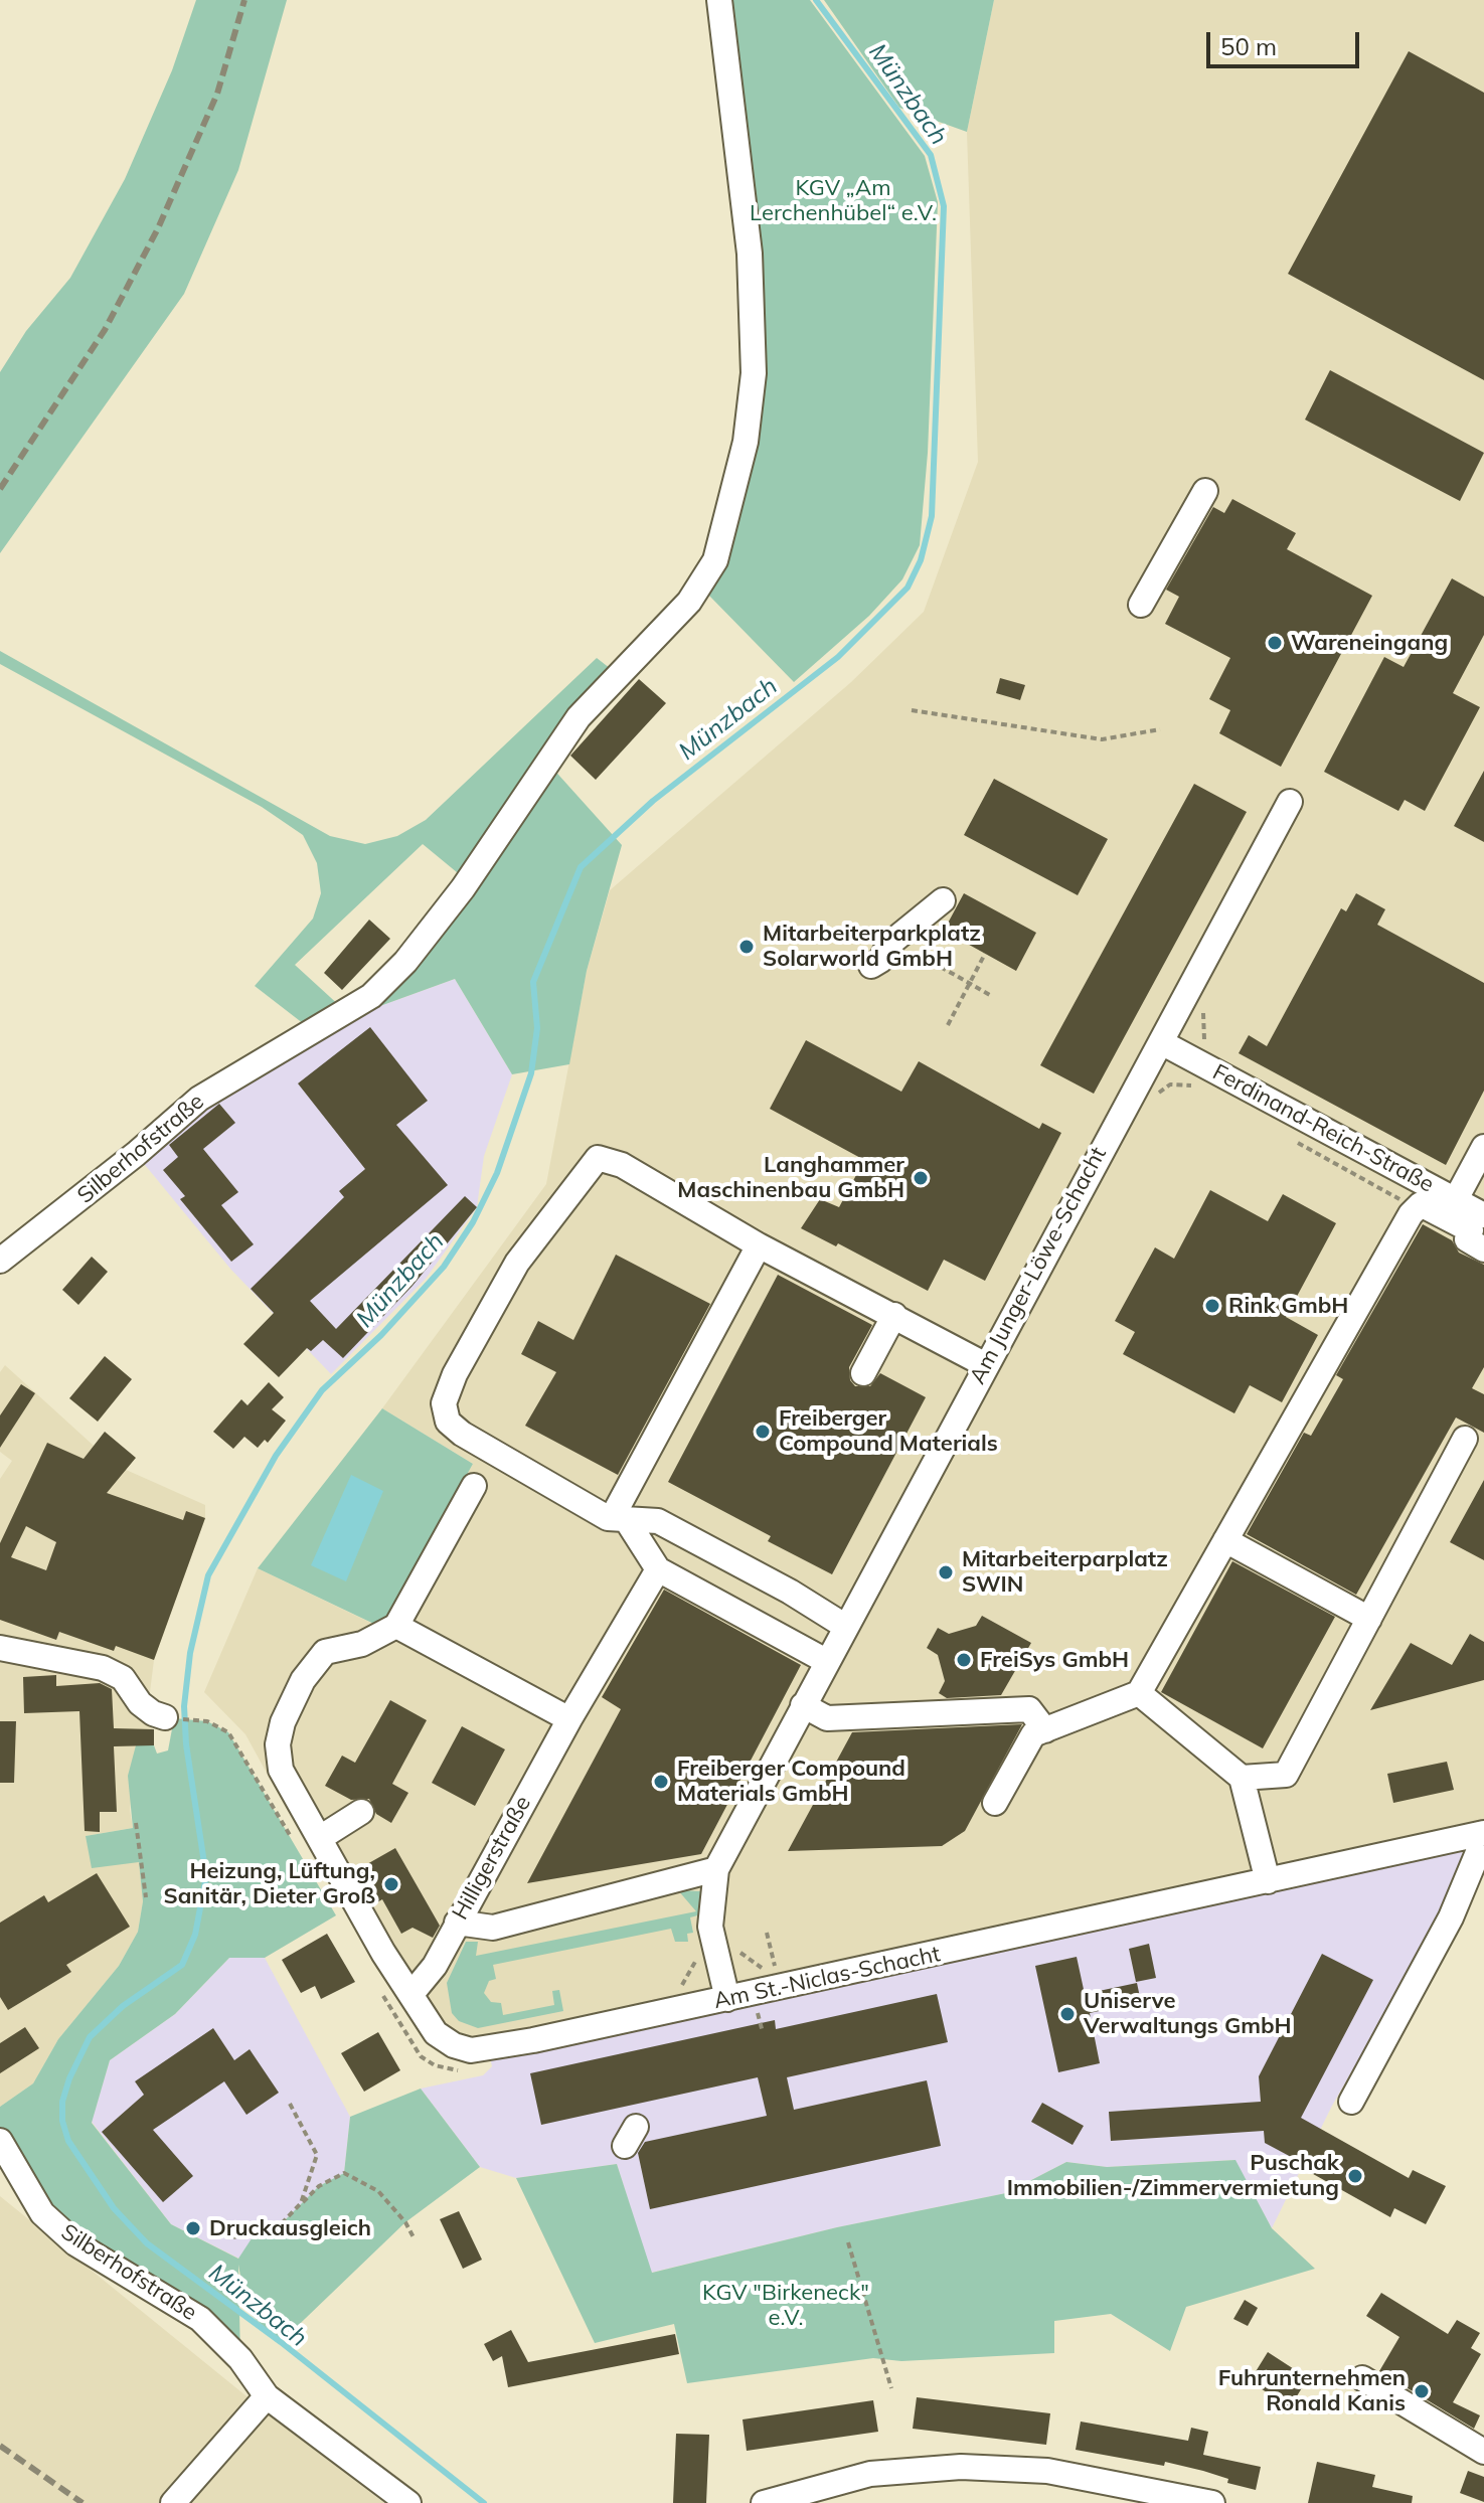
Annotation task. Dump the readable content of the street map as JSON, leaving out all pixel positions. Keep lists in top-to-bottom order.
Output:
{
  "streets": {
    "street": [
      "Ferdinand-Reich-Straße",
      "Silberhofstraße",
      "Am Junger-Löwe-Schacht",
      "Hilligerstraße",
      "Am St.-Niclas-Schacht"
    ]
  },
  "crossings": [
    ["Ferdinand-Reich-Straße", "Am Junger-Löwe-Schacht"],
    ["Am Junger-Löwe-Schacht", "Am St.-Niclas-Schacht"],
    ["Hilligerstraße", "Am St.-Niclas-Schacht"]
  ],
  "water": ["Münzbach"],
  "parks": ["KGV „Am Lerchenhübel“ e.V.", "KGV \"Birkeneck\" e.V."],
  "places": [
    "Wareneingang",
    "Mitarbeiterparkplatz Solarworld GmbH",
    "Langhammer Maschinenbau GmbH",
    "Rink GmbH",
    "Freiberger Compound Materials",
    "Mitarbeiterparplatz SWIN",
    "FreiSys GmbH",
    "Freiberger Compound Materials GmbH",
    "Heizung, Lüftung, Sanitär, Dieter Groß",
    "Uniserve Verwaltungs GmbH",
    "Puschak Immobilien-/Zimmervermietung",
    "Druckausgleich",
    "Fuhrunternehmen Ronald Kanis"
  ],
  "scale_bar": "50 m"
}
